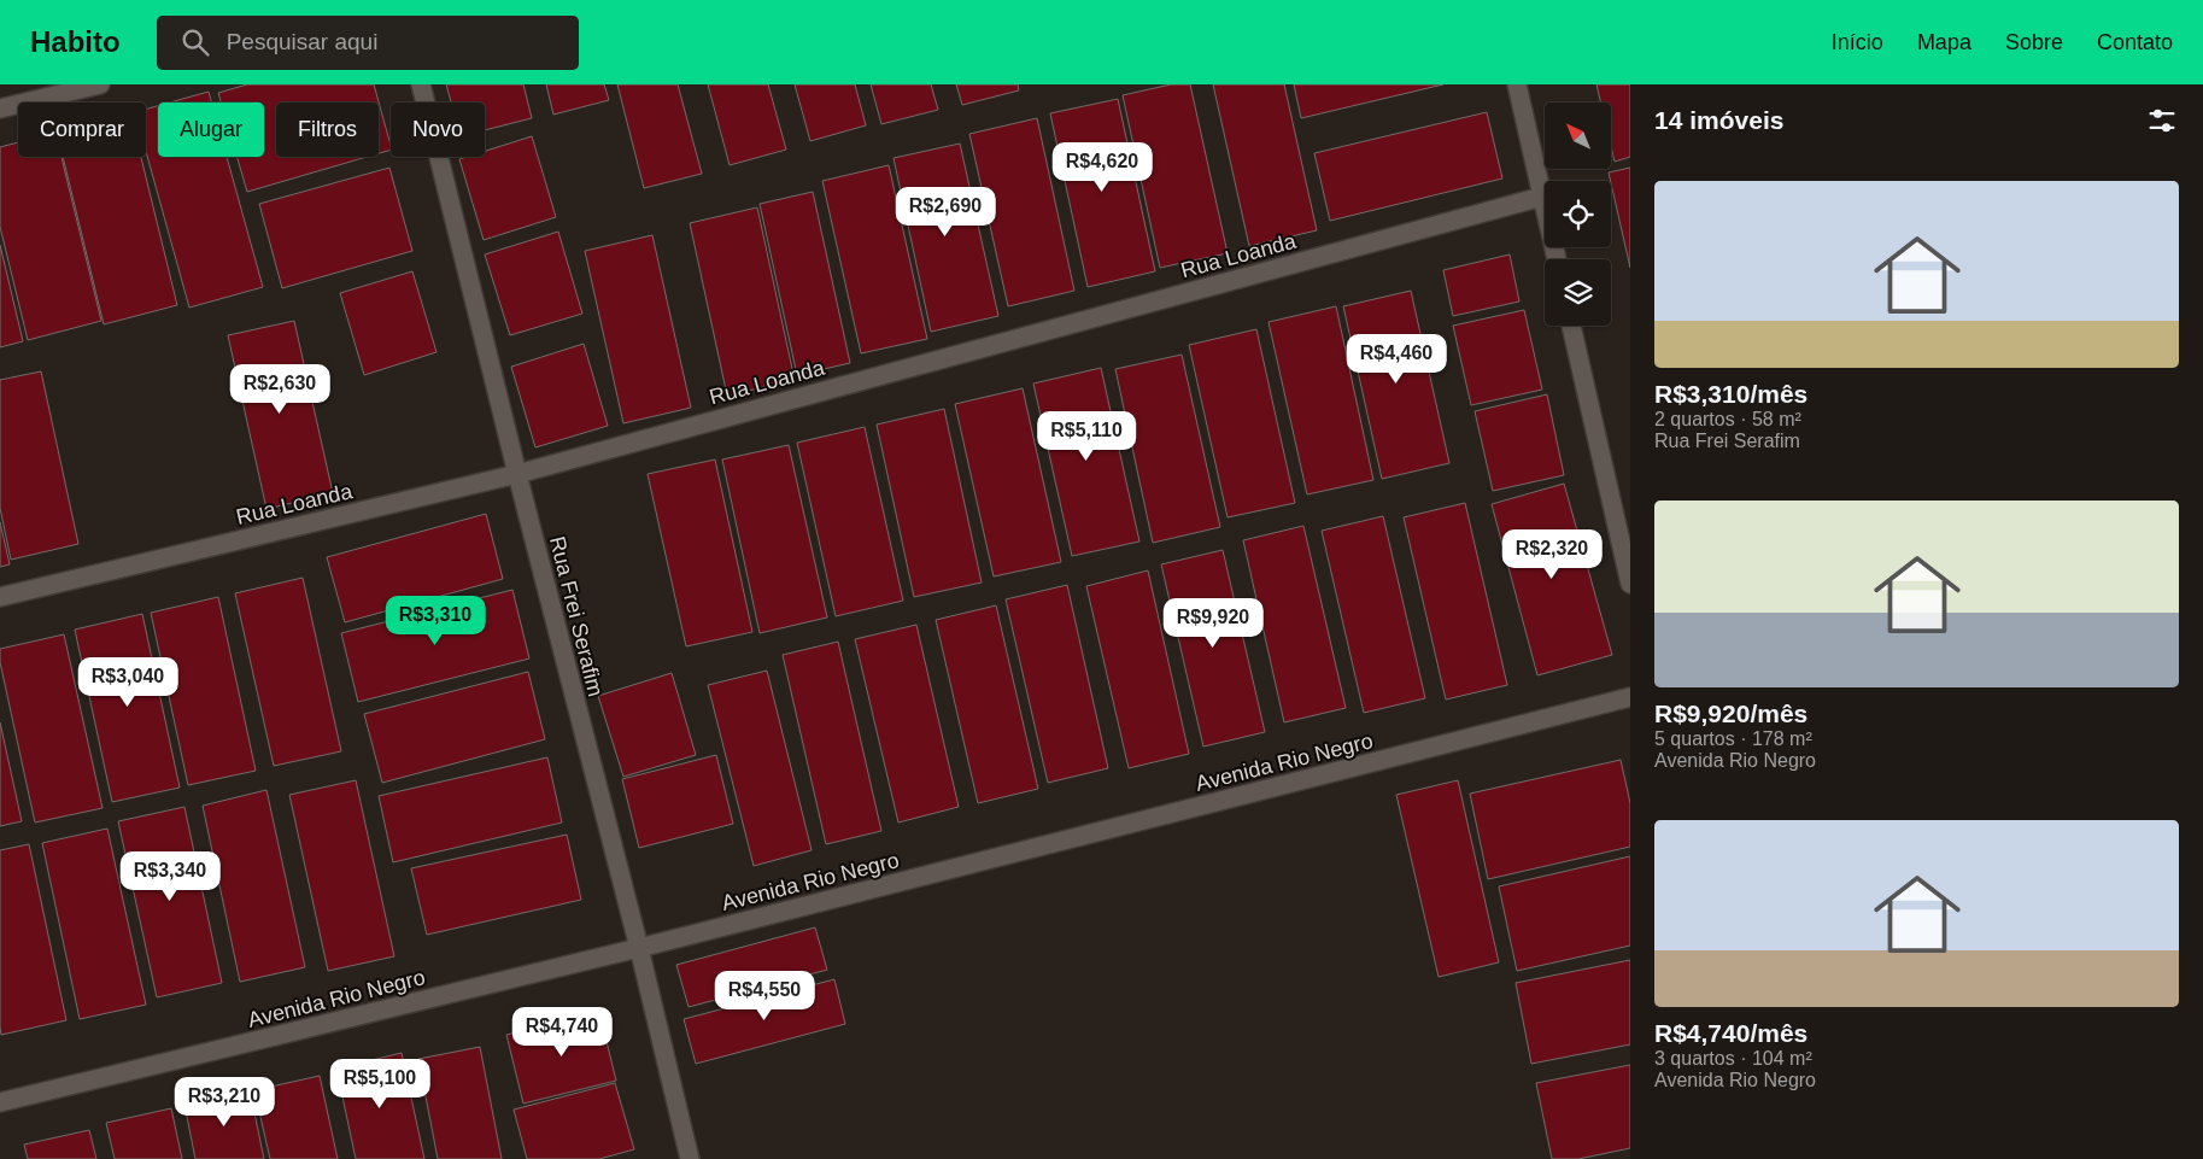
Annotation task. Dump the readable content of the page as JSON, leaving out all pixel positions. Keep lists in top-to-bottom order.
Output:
{
  "streets": {
    "street": ["Rua Loanda", "Rua Frei Serafim", "Avenida Rio Negro"]
  },
  "crossings": [
    ["Rua Loanda", "Rua Frei Serafim"],
    ["Rua Frei Serafim", "Avenida Rio Negro"]
  ],
  "north": "top left",
  "page": {
    "header": "Habito",
    "search": "Pesquisar aqui",
    "nav": [
      "Início",
      "Mapa",
      "Sobre",
      "Contato"
    ],
    "heading": "14 imóveis",
    "chip": [
      "Comprar",
      "Alugar",
      "Filtros",
      "Novo"
    ],
    "price": [
      "R$4,620",
      "R$2,690",
      "R$4,460",
      "R$2,630",
      "R$5,110",
      "R$2,320",
      "R$3,310",
      "R$9,920",
      "R$3,040",
      "R$3,340",
      "R$4,550",
      "R$4,740",
      "R$5,100",
      "R$3,210"
    ],
    "list": [
      {
        "name": "R$3,310/mês",
        "note": "2 quartos · 58 m² · Rua Frei Serafim"
      },
      {
        "name": "R$9,920/mês",
        "note": "5 quartos · 178 m² · Avenida Rio Negro"
      },
      {
        "name": "R$4,740/mês",
        "note": "3 quartos · 104 m² · Avenida Rio Negro"
      }
    ]
  }
}
